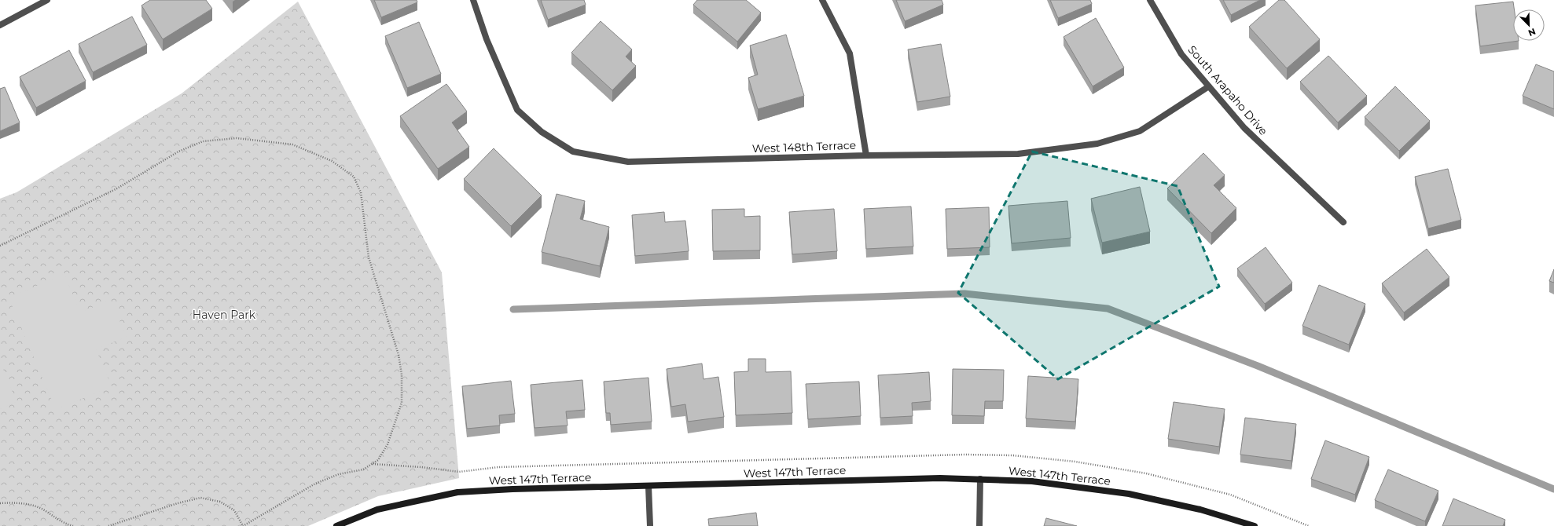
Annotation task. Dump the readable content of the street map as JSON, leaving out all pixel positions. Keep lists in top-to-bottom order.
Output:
{
  "streets": {
    "street": ["South Arapaho Drive", "West 148th Terrace", "West 147th Terrace"]
  },
  "crossings": [
    ["South Arapaho Drive", "West 148th Terrace"]
  ],
  "parks": ["Haven Park"],
  "north": "bottom right"
}
